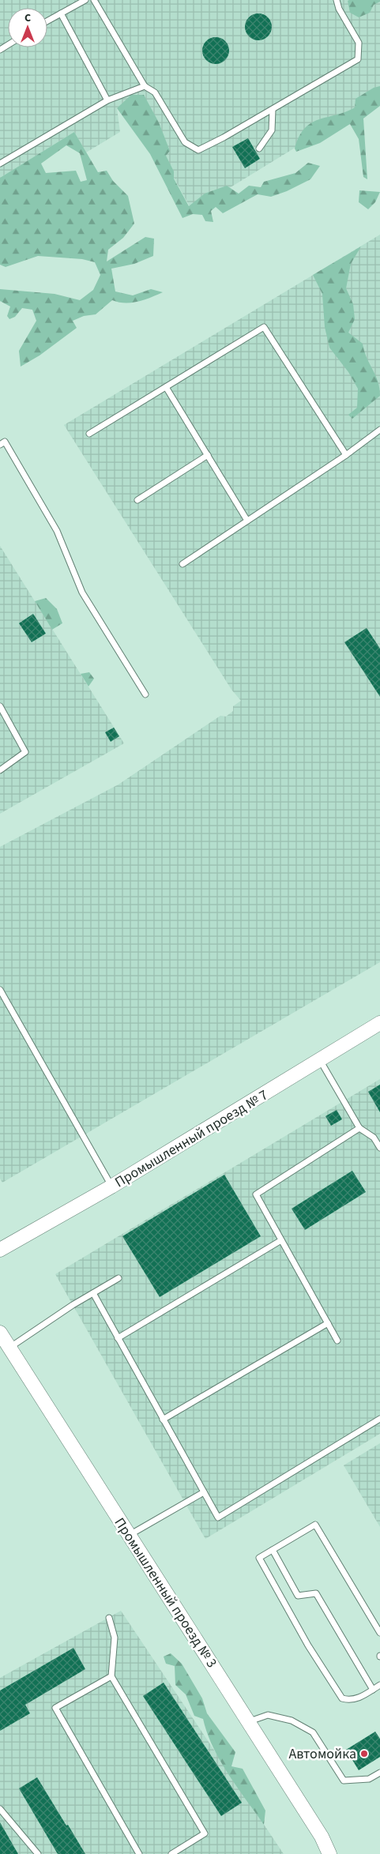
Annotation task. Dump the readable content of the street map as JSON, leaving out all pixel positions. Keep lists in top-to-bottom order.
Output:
{
  "streets": {
    "street": ["Промышленный проезд № 7", "Промышленный проезд № 3"]
  },
  "places": ["Автомойка"],
  "north": "top"
}
